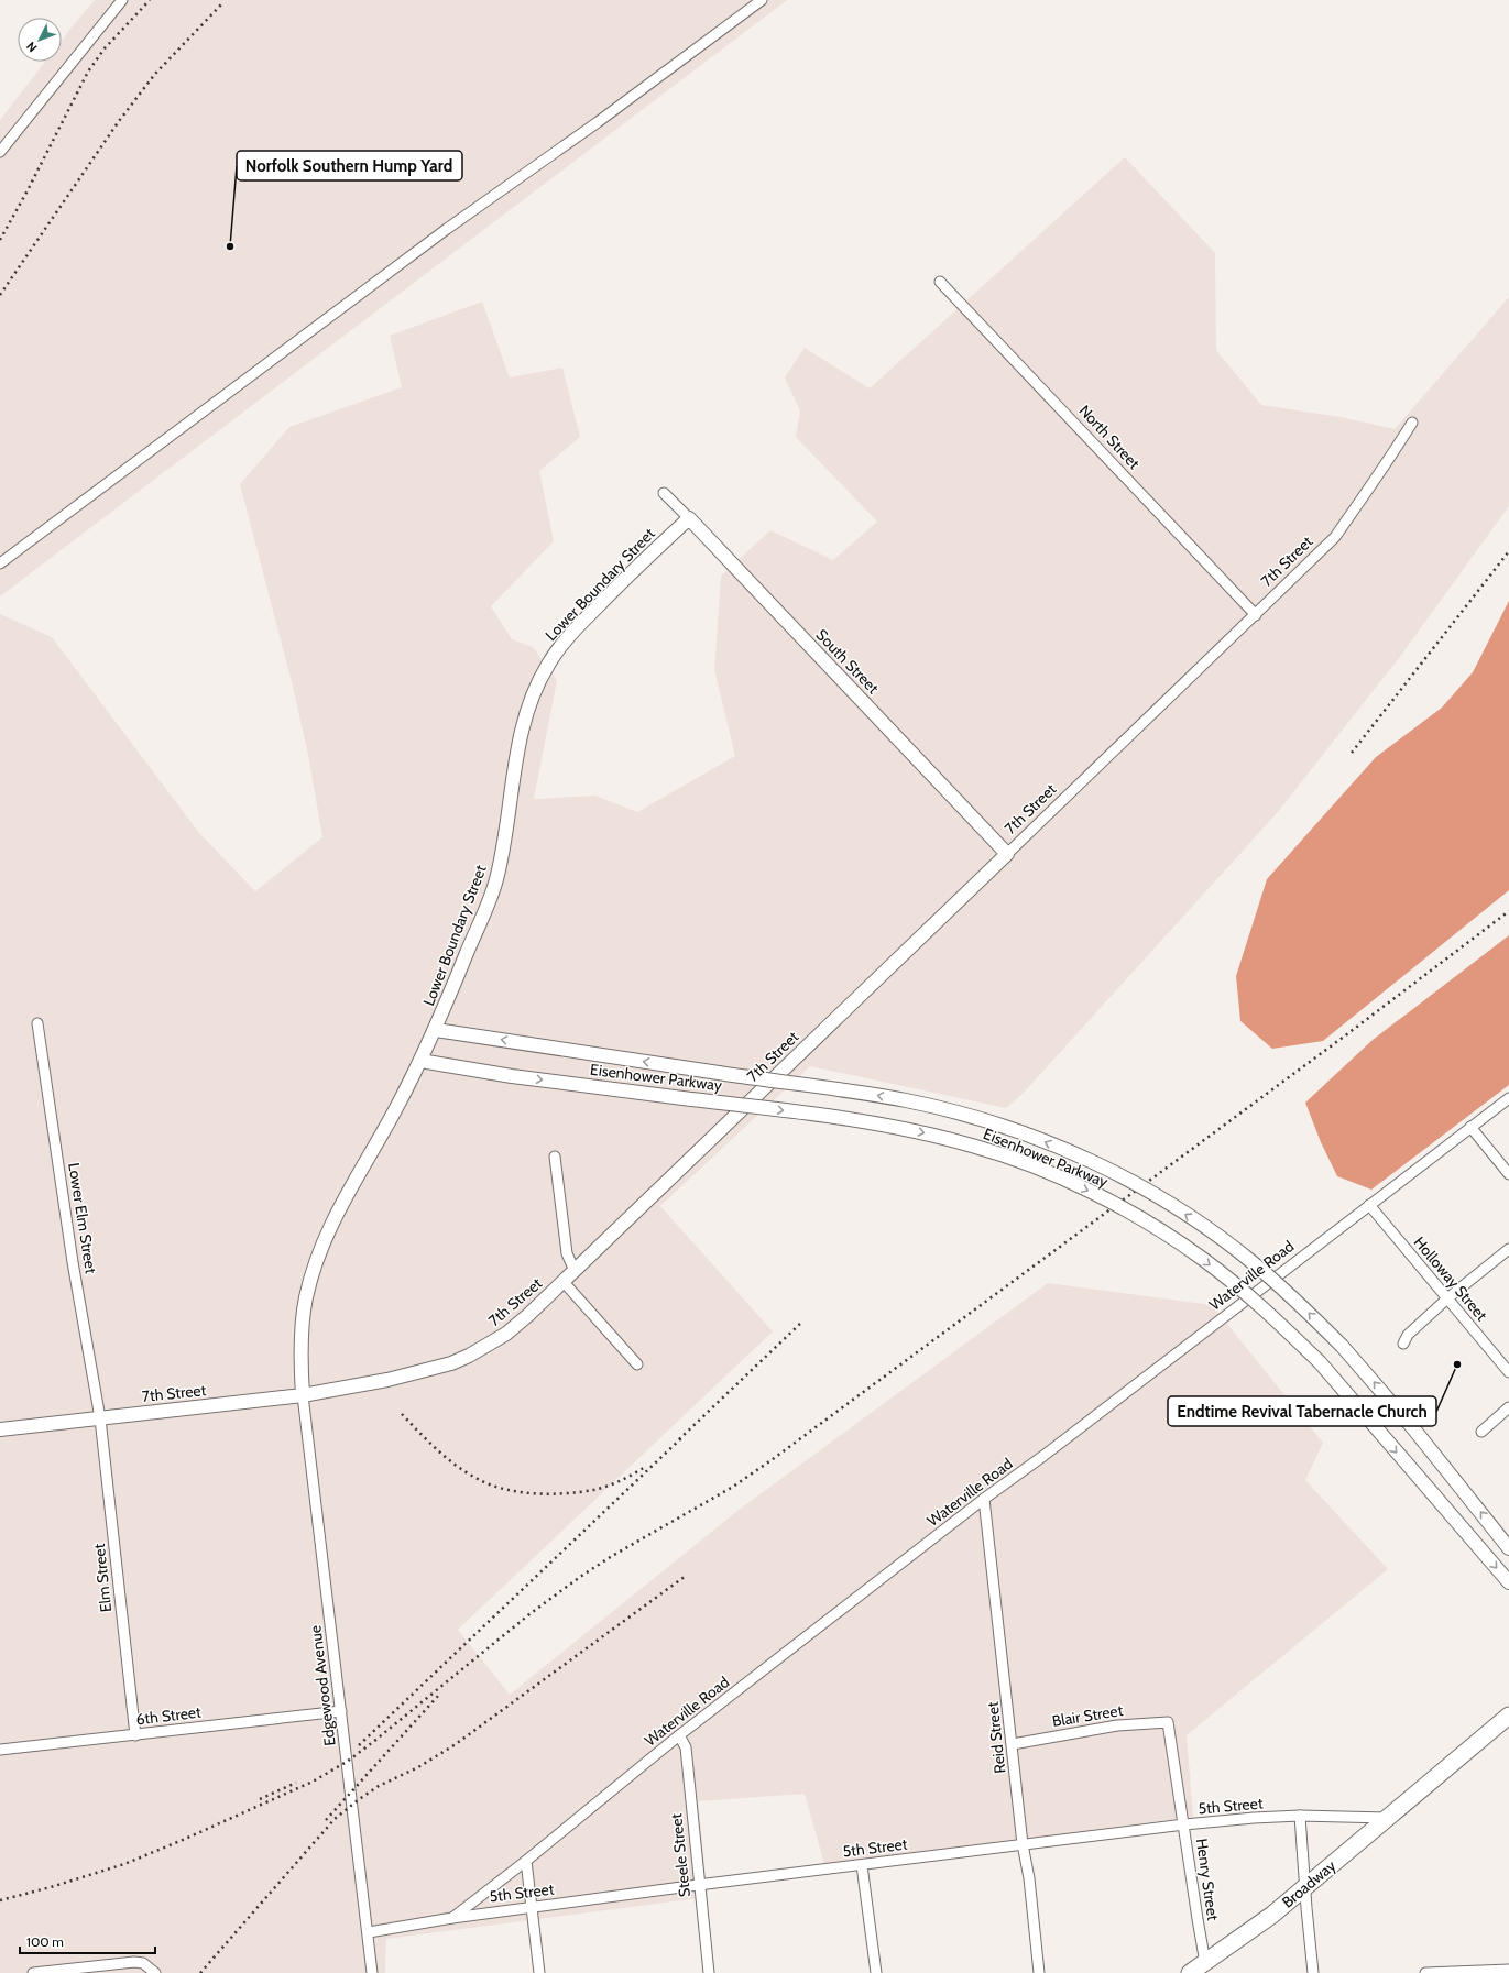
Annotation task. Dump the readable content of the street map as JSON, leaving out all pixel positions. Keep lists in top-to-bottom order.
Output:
{
  "streets": {
    "main road": ["Broadway"],
    "street": [
      "North Street",
      "7th Street",
      "Lower Boundary Street",
      "South Street",
      "Eisenhower Parkway",
      "Lower Elm Street",
      "Waterville Road",
      "Holloway Street",
      "Elm Street",
      "Edgewood Avenue",
      "6th Street",
      "Blair Street",
      "Reid Street",
      "5th Street",
      "Steele Street",
      "Henry Street"
    ]
  },
  "crossings": [
    ["North Street", "7th Street"],
    ["7th Street", "Lower Boundary Street"],
    ["7th Street", "South Street"],
    ["7th Street", "Lower Elm Street"],
    ["7th Street", "Elm Street"],
    ["7th Street", "Edgewood Avenue"],
    ["Lower Boundary Street", "South Street"],
    ["Lower Boundary Street", "Eisenhower Parkway"],
    ["Lower Boundary Street", "Edgewood Avenue"],
    ["Lower Elm Street", "Elm Street"],
    ["Waterville Road", "Holloway Street"],
    ["Waterville Road", "Reid Street"],
    ["Waterville Road", "5th Street"],
    ["Waterville Road", "Steele Street"],
    ["Elm Street", "6th Street"],
    ["Edgewood Avenue", "6th Street"],
    ["Edgewood Avenue", "5th Street"],
    ["Blair Street", "Reid Street"],
    ["Blair Street", "Henry Street"],
    ["Reid Street", "5th Street"],
    ["5th Street", "Steele Street"],
    ["5th Street", "Henry Street"],
    ["5th Street", "Broadway"],
    ["Henry Street", "Broadway"]
  ],
  "places": ["Norfolk Southern Hump Yard", "Endtime Revival Tabernacle Church"],
  "scale_bar": "100 m",
  "north": "bottom left"
}
